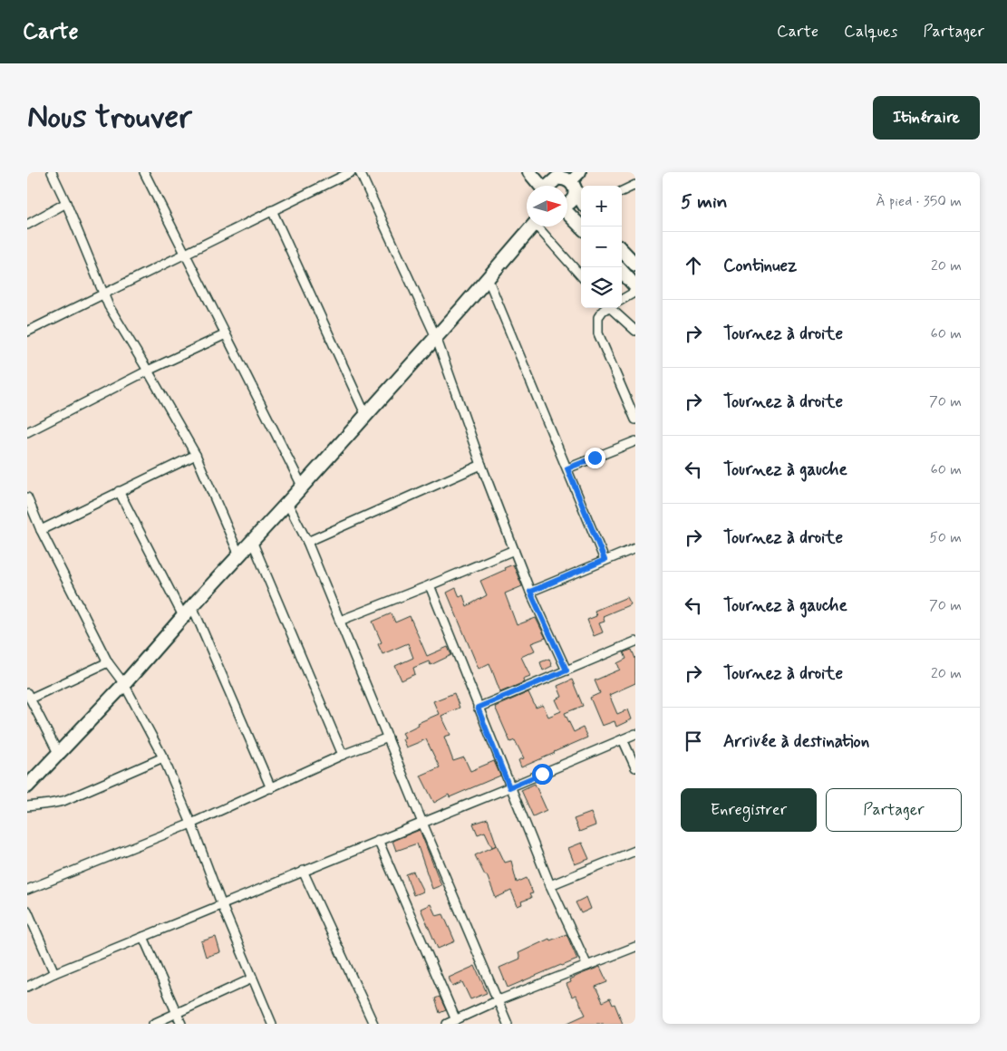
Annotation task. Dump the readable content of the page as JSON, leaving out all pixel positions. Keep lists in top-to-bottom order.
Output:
{
  "north": "right",
  "page": {
    "header": "Carte",
    "nav": ["Carte", "Calques", "Partager"],
    "buttons": [
      "Itinéraire",
      ["Enregistrer", "Partager"]
    ],
    "title": "Nous trouver",
    "heading": ["5 min", "À pied · 350 m"],
    "map_buttons": ["+", "−"],
    "list": [
      ["Continuez", "20 m"],
      ["Tournez à droite", "60 m"],
      ["Tournez à droite", "70 m"],
      ["Tournez à gauche", "60 m"],
      ["Tournez à droite", "50 m"],
      ["Tournez à gauche", "70 m"],
      ["Tournez à droite", "20 m"],
      "Arrivée à destination"
    ]
  }
}
